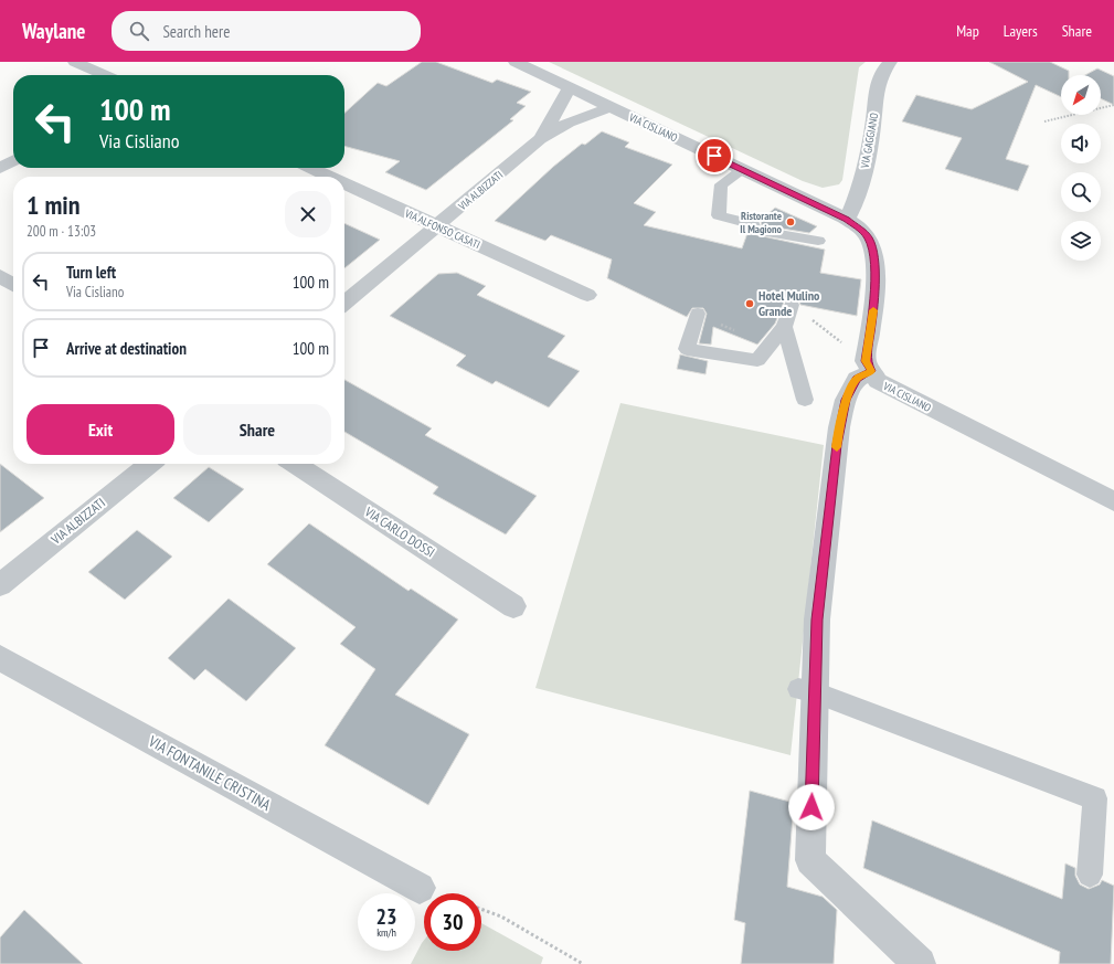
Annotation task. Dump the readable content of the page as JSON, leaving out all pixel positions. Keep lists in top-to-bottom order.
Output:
{
  "streets": {
    "street": [
      "VIA CISLIANO",
      "VIA GAGGIANO",
      "VIA ALBIZZATI",
      "VIA ALFONSO CASATI",
      "VIA CARLO DOSSI",
      "VIA FONTANILE CRISTINA"
    ]
  },
  "crossings": [
    ["VIA CISLIANO", "VIA GAGGIANO"],
    ["VIA CISLIANO", "VIA ALBIZZATI"],
    ["VIA ALBIZZATI", "VIA ALFONSO CASATI"]
  ],
  "places": ["Ristorante Il Magiono", "Hotel Mulino Grande"],
  "north": "bottom left",
  "page": {
    "header": "Waylane",
    "search": "Search here",
    "nav": ["Map", "Layers", "Share"],
    "turn": ["100 m", "Via Cisliano"],
    "heading": ["1 min", "200 m · 13:03"],
    "list": [
      {
        "name": "Turn left",
        "note": "Via Cisliano",
        "value": "100 m"
      },
      {
        "name": "Arrive at destination",
        "value": "100 m"
      }
    ],
    "buttons": ["Exit", "Share"],
    "speed": "23 km/h",
    "limit": "30"
  }
}
